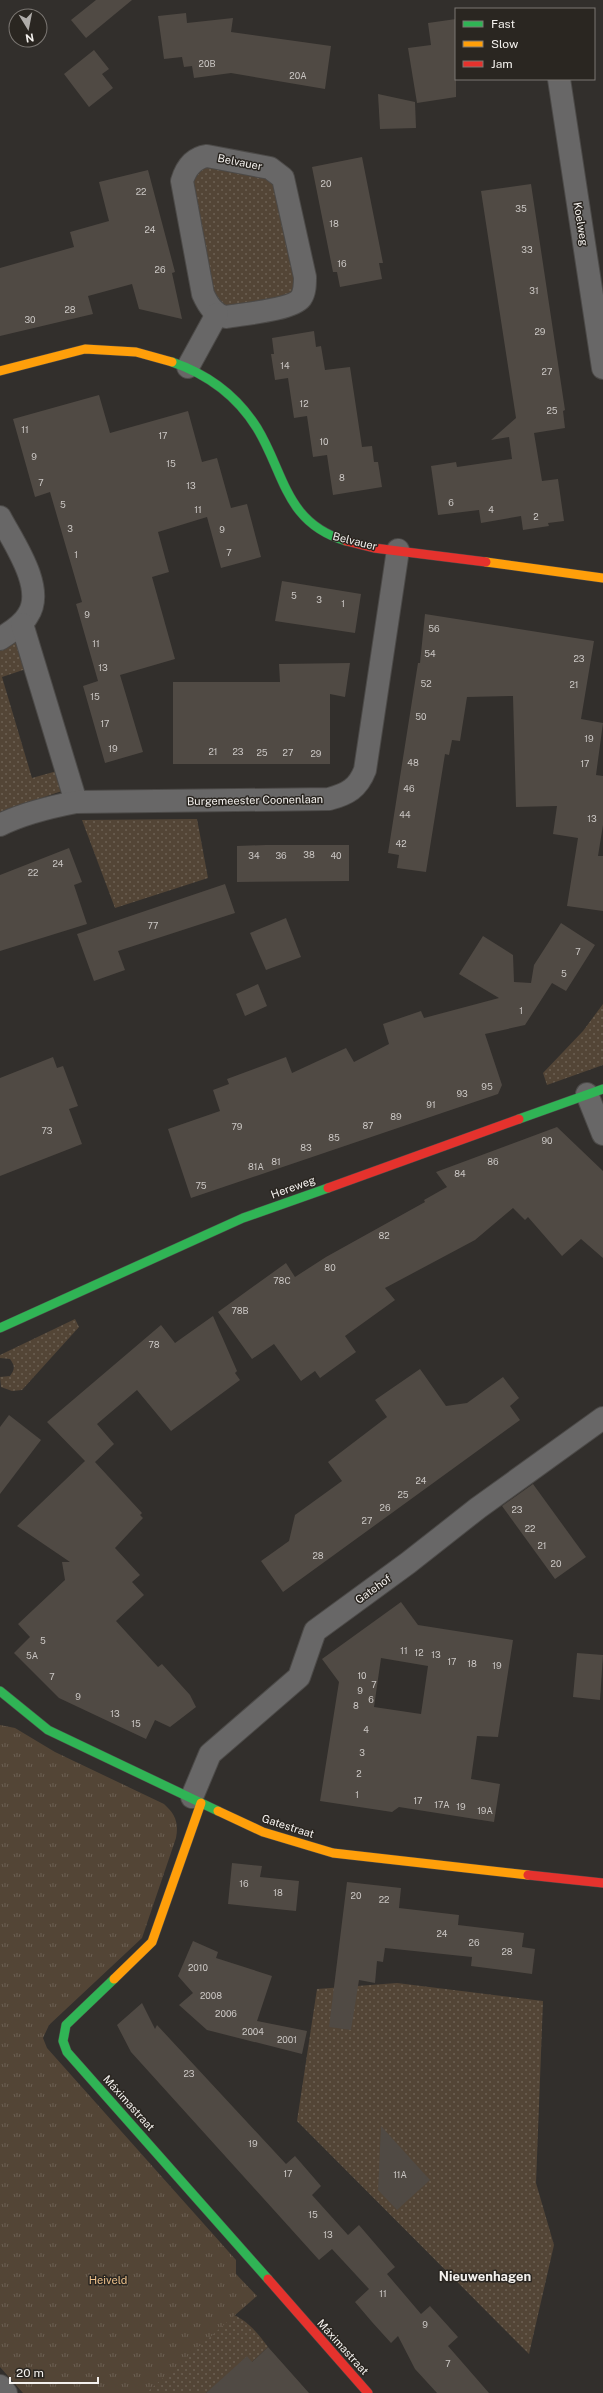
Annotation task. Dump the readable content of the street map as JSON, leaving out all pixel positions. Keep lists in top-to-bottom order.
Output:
{
  "streets": {
    "street": [
      "Belvauer",
      "Koelweg",
      "Burgemeester Coonenlaan",
      "Hereweg",
      "Gatehof",
      "Gatestraat",
      "Máximastraat"
    ]
  },
  "crossings": [
    ["Belvauer", "Burgemeester Coonenlaan"],
    ["Gatehof", "Gatestraat"],
    ["Gatehof", "Máximastraat"],
    ["Gatestraat", "Máximastraat"]
  ],
  "districts": ["Nieuwenhagen"],
  "parks": ["Heiveld"],
  "house_numbers": [
    "20B",
    "20A",
    "20",
    "22",
    "35",
    "18",
    "24",
    "33",
    "16",
    "26",
    "31",
    "28",
    "30",
    "29",
    "14",
    "27",
    "12",
    "25",
    "11",
    "17",
    "10",
    "9",
    "15",
    "8",
    "7",
    "13",
    "6",
    "5",
    "11",
    "4",
    "2",
    "3",
    "9",
    "7",
    "1",
    "5",
    "3",
    "1",
    "9",
    "56",
    "11",
    "54",
    "23",
    "13",
    "52",
    "21",
    "15",
    "50",
    "17",
    "19",
    "19",
    "21",
    "23",
    "25",
    "27",
    "29",
    "48",
    "17",
    "46",
    "44",
    "13",
    "42",
    "38",
    "34",
    "36",
    "40",
    "24",
    "22",
    "77",
    "7",
    "5",
    "1",
    "95",
    "93",
    "91",
    "89",
    "87",
    "79",
    "73",
    "85",
    "90",
    "83",
    "81",
    "86",
    "81A",
    "84",
    "75",
    "82",
    "80",
    "78C",
    "78B",
    "78",
    "24",
    "25",
    "26",
    "23",
    "27",
    "22",
    "21",
    "28",
    "20",
    "5",
    "11",
    "12",
    "13",
    "5A",
    "17",
    "18",
    "19",
    "10",
    "7",
    "7",
    "9",
    "9",
    "6",
    "8",
    "13",
    "15",
    "4",
    "3",
    "2",
    "1",
    "17",
    "17A",
    "19",
    "19A",
    "16",
    "18",
    "20",
    "22",
    "24",
    "26",
    "28",
    "2010",
    "2008",
    "2006",
    "2004",
    "2001",
    "23",
    "19",
    "17",
    "11A",
    "15",
    "13",
    "11",
    "9",
    "7"
  ],
  "legend": ["Fast", "Slow", "Jam"],
  "scale_bar": "20 m",
  "north": "bottom"
}
